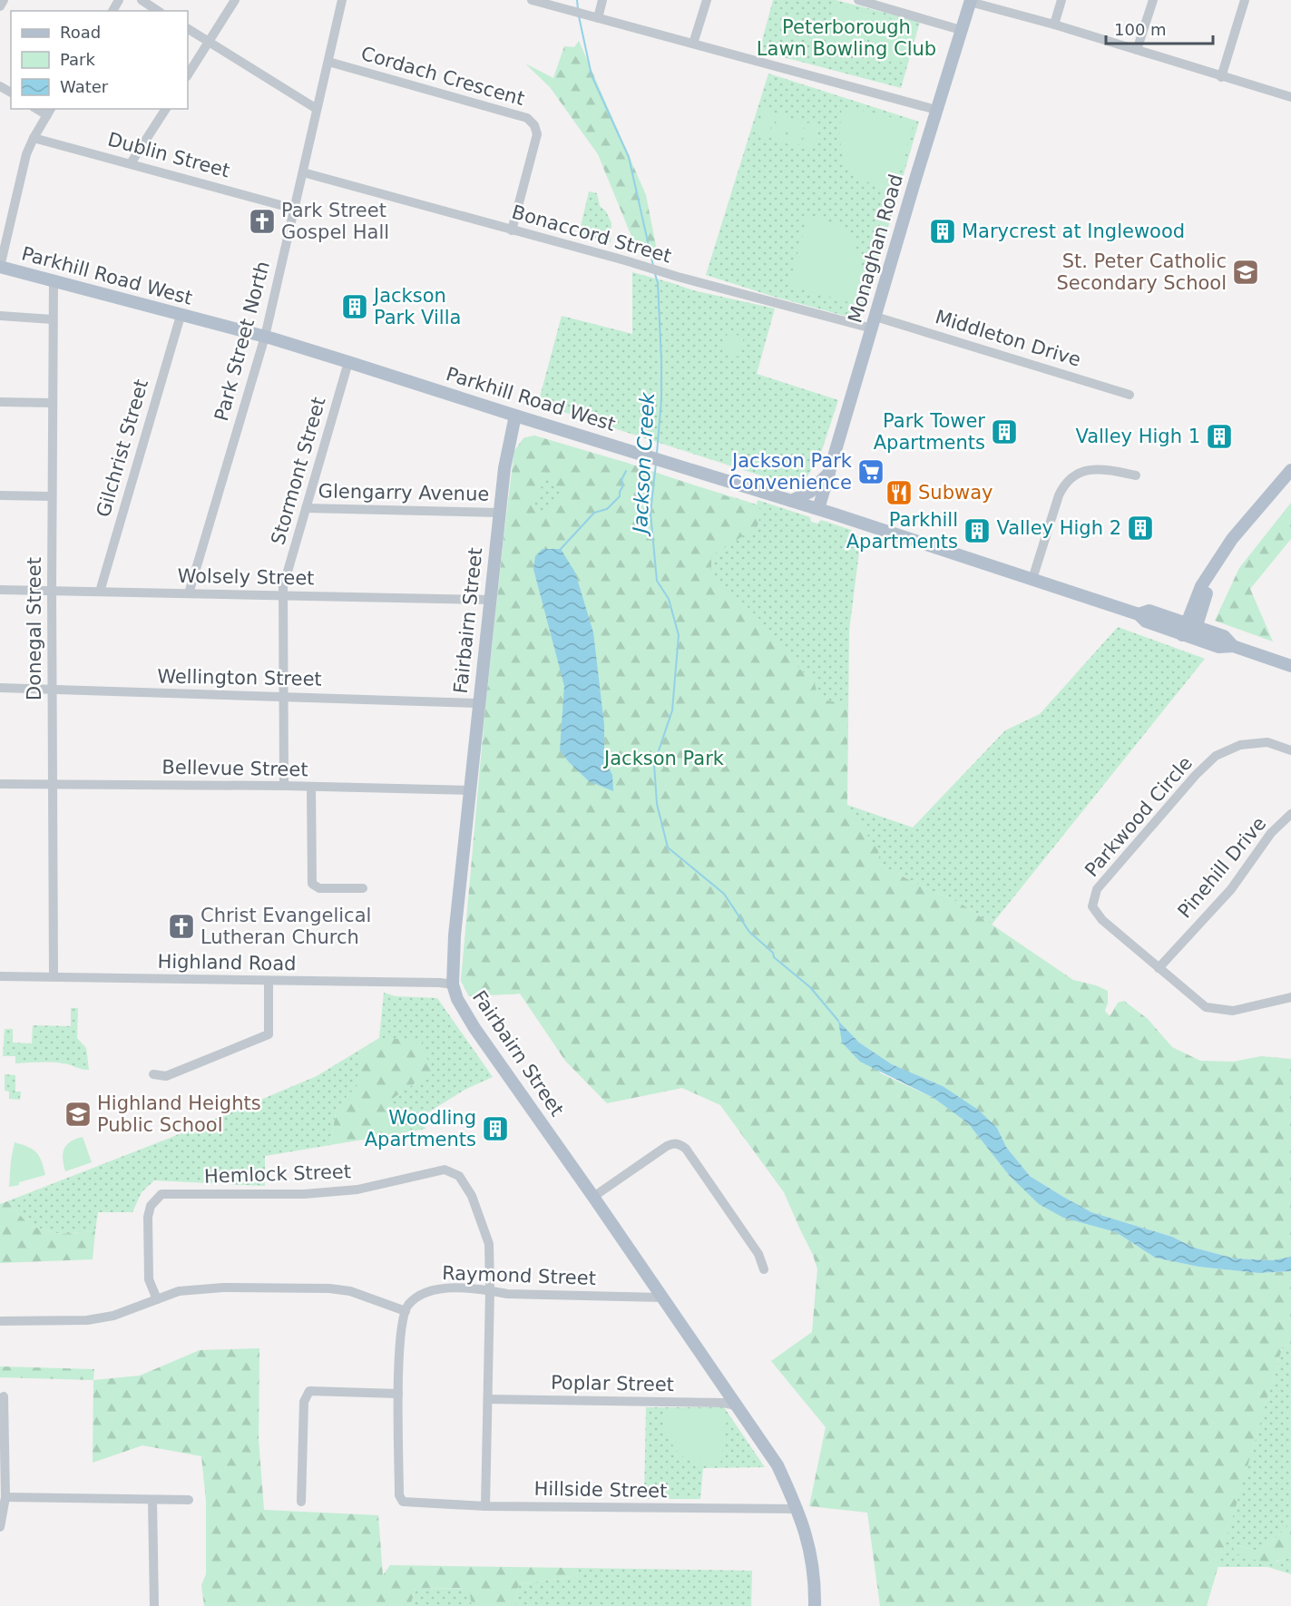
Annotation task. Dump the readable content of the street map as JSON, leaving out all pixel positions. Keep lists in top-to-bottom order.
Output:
{
  "streets": {
    "main road": ["Monaghan Road", "Parkhill Road West", "Fairbairn Street"],
    "street": [
      "Cordach Crescent",
      "Dublin Street",
      "Bonaccord Street",
      "Middleton Drive",
      "Park Street North",
      "Gilchrist Street",
      "Stormont Street",
      "Glengarry Avenue",
      "Wolsely Street",
      "Donegal Street",
      "Wellington Street",
      "Bellevue Street",
      "Parkwood Circle",
      "Pinehill Drive",
      "Highland Road",
      "Hemlock Street",
      "Raymond Street",
      "Poplar Street",
      "Hillside Street"
    ]
  },
  "crossings": [
    ["Cordach Crescent", "Bonaccord Street"],
    ["Cordach Crescent", "Park Street North"],
    ["Dublin Street", "Park Street North"],
    ["Bonaccord Street", "Monaghan Road"],
    ["Bonaccord Street", "Middleton Drive"],
    ["Bonaccord Street", "Park Street North"],
    ["Monaghan Road", "Parkhill Road West"],
    ["Monaghan Road", "Middleton Drive"],
    ["Parkhill Road West", "Park Street North"],
    ["Parkhill Road West", "Gilchrist Street"],
    ["Parkhill Road West", "Stormont Street"],
    ["Parkhill Road West", "Fairbairn Street"],
    ["Parkhill Road West", "Donegal Street"],
    ["Park Street North", "Wolsely Street"],
    ["Gilchrist Street", "Wolsely Street"],
    ["Stormont Street", "Glengarry Avenue"],
    ["Stormont Street", "Wolsely Street"],
    ["Stormont Street", "Wellington Street"],
    ["Stormont Street", "Bellevue Street"],
    ["Glengarry Avenue", "Fairbairn Street"],
    ["Wolsely Street", "Fairbairn Street"],
    ["Wolsely Street", "Donegal Street"],
    ["Fairbairn Street", "Wellington Street"],
    ["Fairbairn Street", "Bellevue Street"],
    ["Fairbairn Street", "Highland Road"],
    ["Fairbairn Street", "Raymond Street"],
    ["Fairbairn Street", "Poplar Street"],
    ["Fairbairn Street", "Hillside Street"],
    ["Donegal Street", "Wellington Street"],
    ["Donegal Street", "Bellevue Street"],
    ["Donegal Street", "Highland Road"],
    ["Parkwood Circle", "Pinehill Drive"],
    ["Hemlock Street", "Raymond Street"],
    ["Hemlock Street", "Poplar Street"],
    ["Hemlock Street", "Hillside Street"]
  ],
  "water": ["Jackson Creek"],
  "parks": ["Peterborough Lawn Bowling Club", "Jackson Park"],
  "places": {
    "church": ["Park Street Gospel Hall", "Christ Evangelical Lutheran Church"],
    "building": [
      "Marycrest at Inglewood",
      "Jackson Park Villa",
      "Park Tower Apartments",
      "Valley High 1",
      "Valley High 2",
      "Parkhill Apartments",
      "Woodling Apartments"
    ],
    "school or university": ["St. Peter Catholic Secondary School", "Highland Heights Public School"],
    "supermarket": ["Jackson Park Convenience"],
    "restaurant": ["Subway"]
  },
  "legend": ["Road", "Park", "Water"],
  "scale_bar": "100 m"
}
